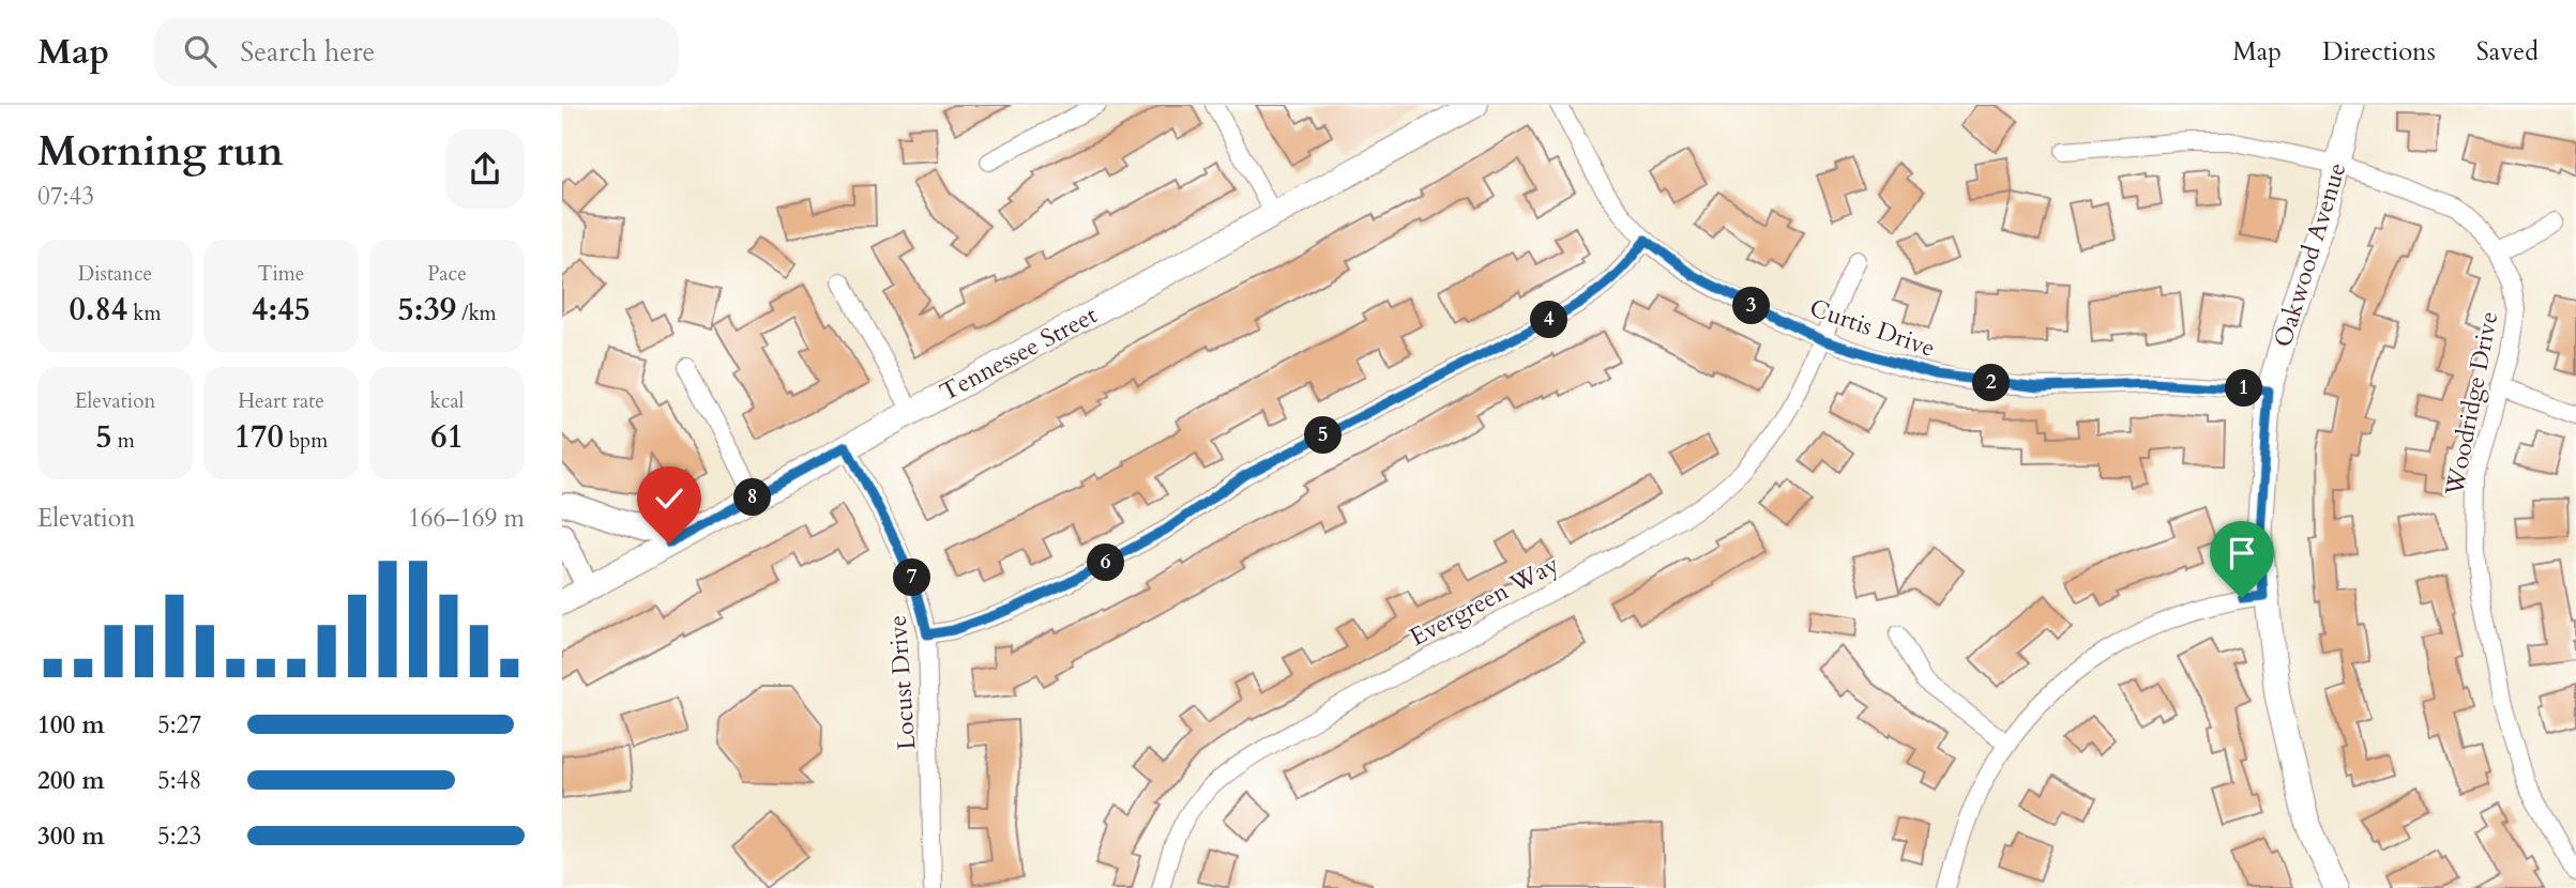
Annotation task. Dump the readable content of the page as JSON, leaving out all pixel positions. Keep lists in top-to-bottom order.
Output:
{
  "streets": {
    "main road": ["Oakwood Avenue", "Tennessee Street"],
    "street": [
      "Curtis Drive",
      "Woodridge Drive",
      "Evergreen Way",
      "Locust Drive"
    ]
  },
  "crossings": [
    ["Oakwood Avenue", "Curtis Drive"],
    ["Oakwood Avenue", "Woodridge Drive"],
    ["Curtis Drive", "Evergreen Way"],
    ["Tennessee Street", "Locust Drive"]
  ],
  "page": {
    "header": "Map",
    "search": "Search here",
    "nav": ["Map", "Directions", "Saved"],
    "heading": ["Morning run", "07:43"],
    "stats": [
      ["Distance", "0.84 km"],
      ["Time", "4:45"],
      ["Pace", "5:39 /km"],
      ["Elevation", "5 m"],
      ["Heart rate", "170 bpm"],
      ["kcal", "61"]
    ],
    "pins": [
      "3",
      "4",
      "2",
      "1",
      "5",
      "8",
      "6",
      "7"
    ],
    "chart": ["Elevation", "166–169 m"],
    "list": [
      {
        "name": "100 m",
        "note": "5:27"
      },
      {
        "name": "200 m",
        "note": "5:48"
      },
      {
        "name": "300 m",
        "note": "5:23"
      }
    ]
  }
}
